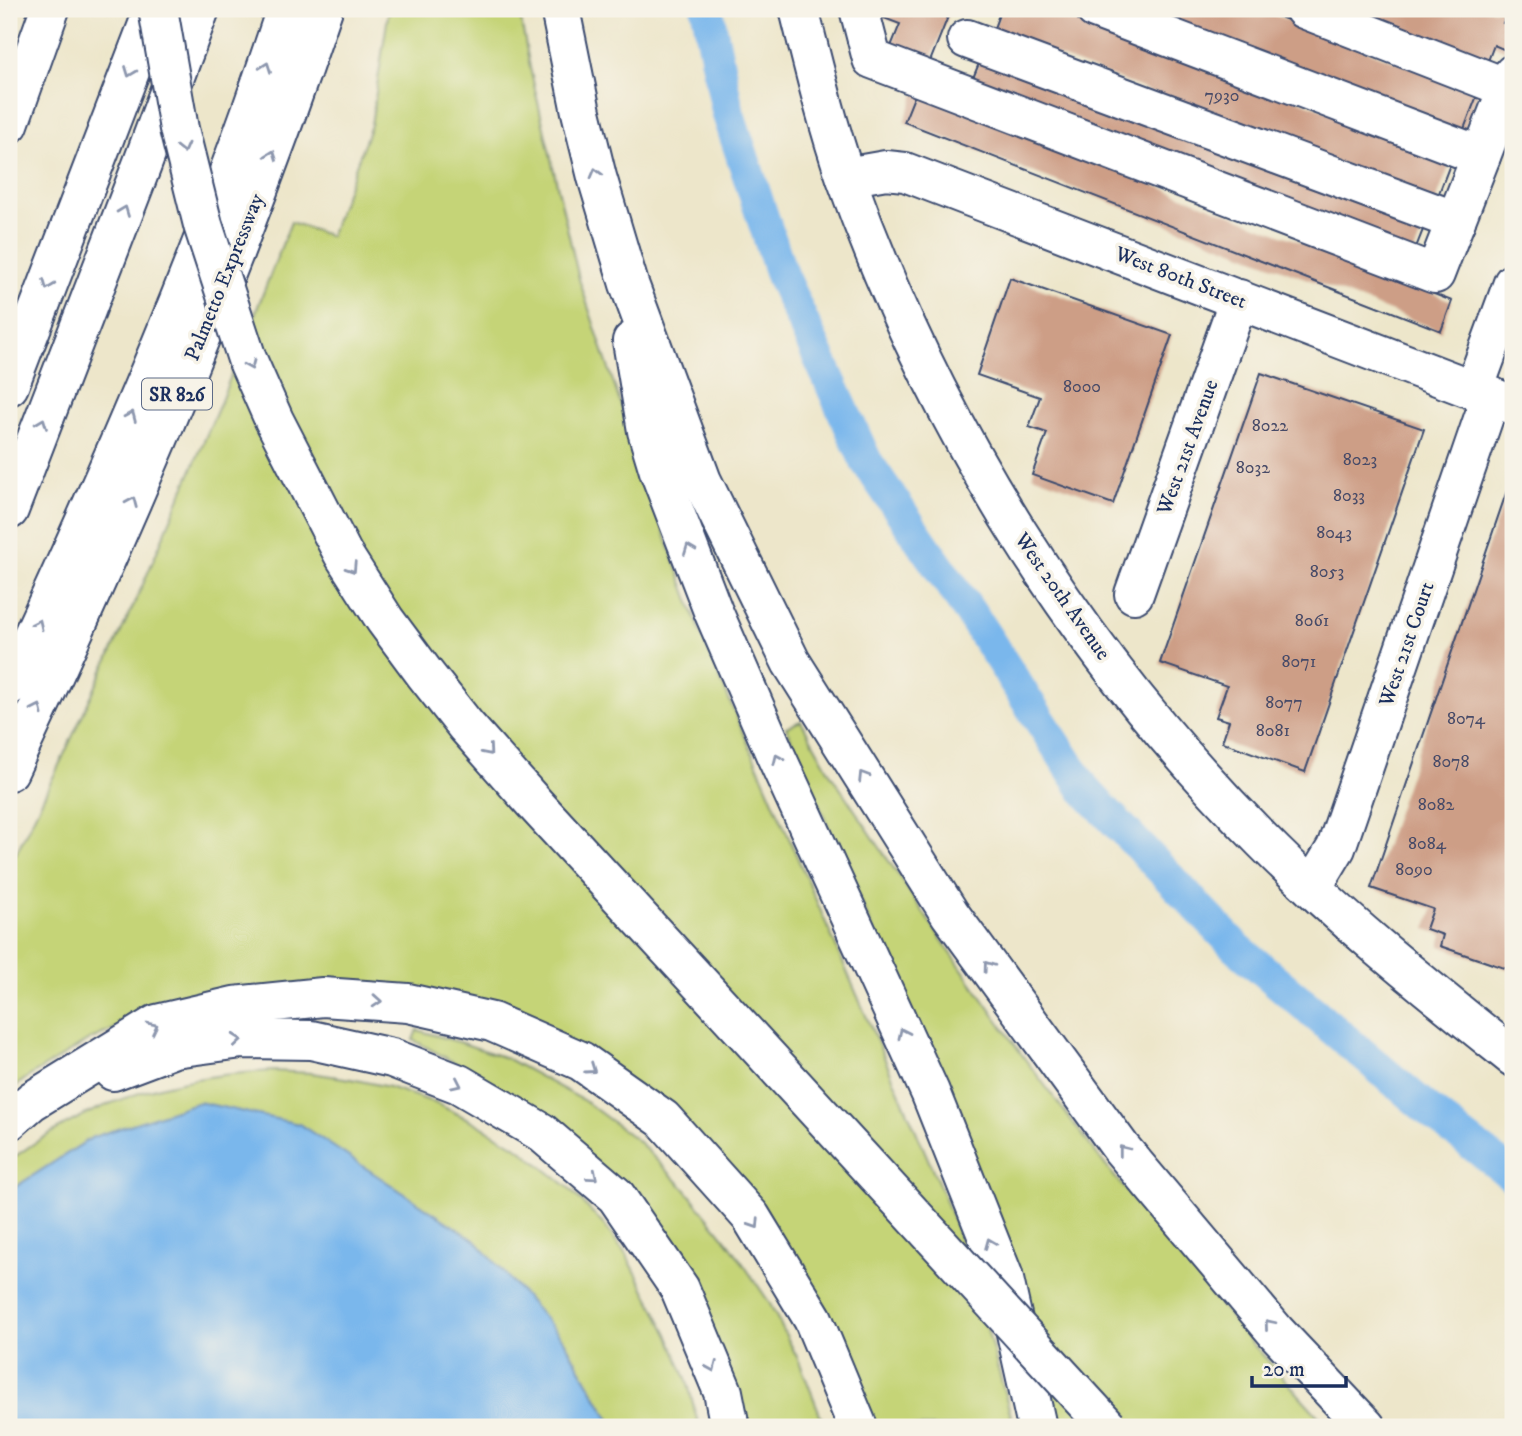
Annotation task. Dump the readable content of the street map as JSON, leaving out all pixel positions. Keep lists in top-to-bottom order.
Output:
{
  "streets": {
    "main road": [
      "Palmetto Expressway",
      "West 80th Street",
      "SR 826",
      "West 21st Avenue",
      "West 20th Avenue",
      "West 21st Court"
    ]
  },
  "crossings": [
    ["West 80th Street", "West 21st Avenue"],
    ["West 80th Street", "West 20th Avenue"],
    ["West 80th Street", "West 21st Court"],
    ["West 20th Avenue", "West 21st Court"]
  ],
  "house_numbers": [
    "7930",
    "8000",
    "8022",
    "8023",
    "8032",
    "8033",
    "8043",
    "8053",
    "8061",
    "8071",
    "8077",
    "8074",
    "8081",
    "8078",
    "8082",
    "8084",
    "8090"
  ],
  "scale_bar": "20 m"
}
